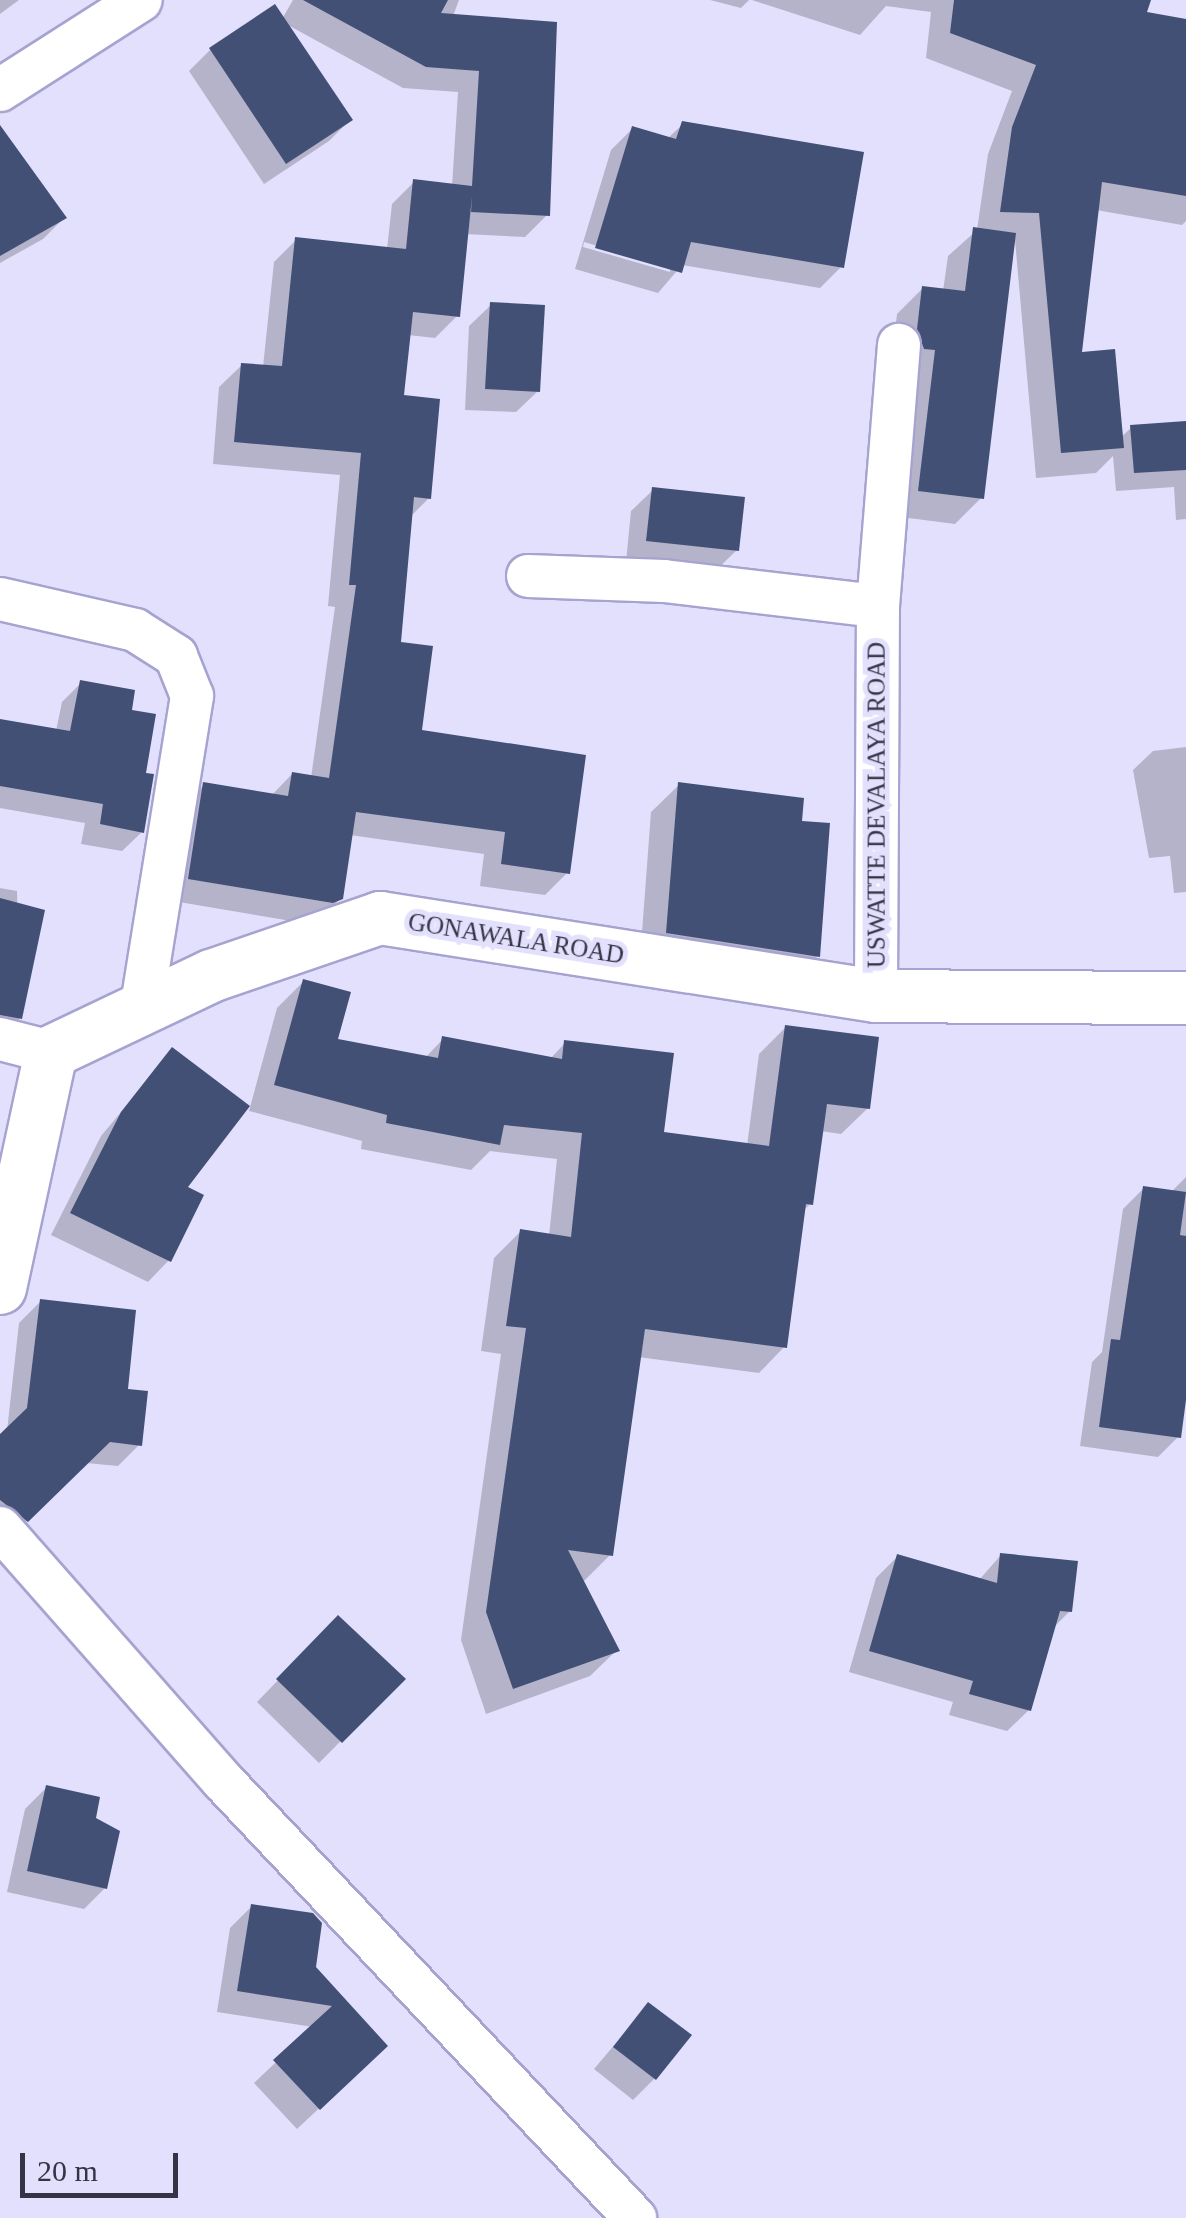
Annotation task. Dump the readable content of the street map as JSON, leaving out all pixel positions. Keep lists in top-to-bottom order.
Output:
{
  "streets": {
    "street": ["USWATTE DEVALAYA ROAD", "GONAWALA ROAD"]
  },
  "crossings": [
    ["USWATTE DEVALAYA ROAD", "GONAWALA ROAD"]
  ],
  "scale_bar": "20 m"
}
